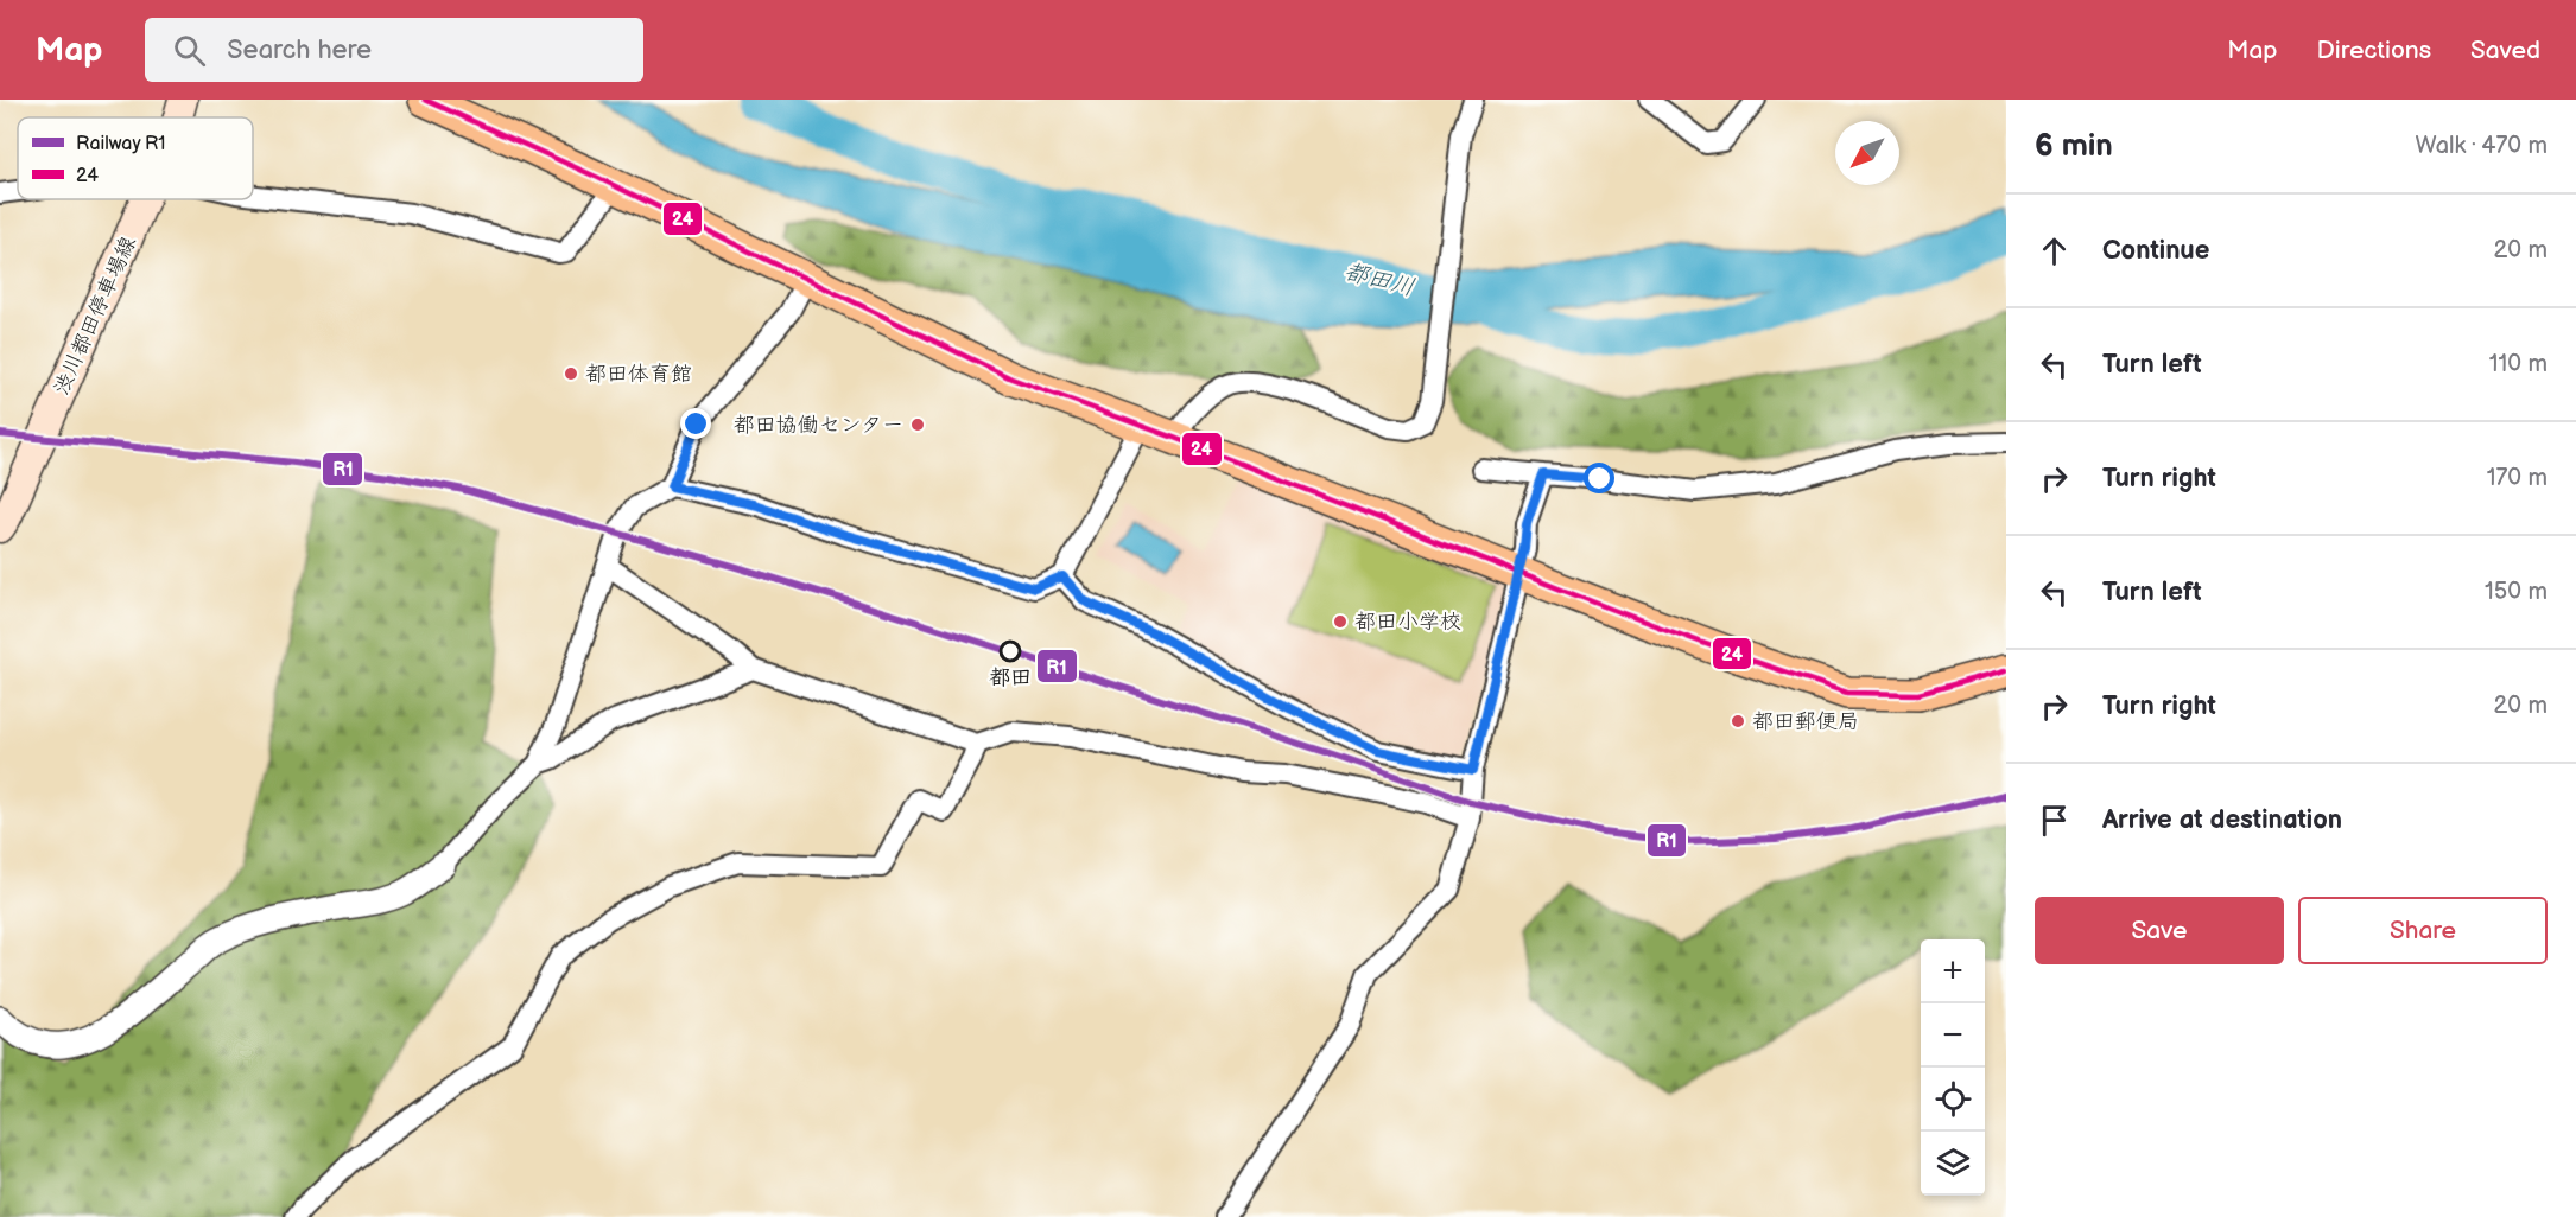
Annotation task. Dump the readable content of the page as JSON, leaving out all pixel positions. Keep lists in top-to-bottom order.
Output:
{
  "streets": {
    "main road": ["渋川都田停車場線"]
  },
  "water": ["都田川"],
  "places": [
    "都田体育館",
    "都田協働センター",
    "都田小学校",
    "都田",
    "都田郵便局"
  ],
  "lines": ["transit line 24", "rail line R1"],
  "legend": ["Railway R1", "24"],
  "north": "bottom left",
  "page": {
    "header": "Map",
    "search": "Search here",
    "nav": ["Map", "Directions", "Saved"],
    "heading": ["6 min", "Walk · 470 m"],
    "list": [
      ["Continue", "20 m"],
      ["Turn left", "110 m"],
      ["Turn right", "170 m"],
      ["Turn left", "150 m"],
      ["Turn right", "20 m"],
      "Arrive at destination"
    ],
    "buttons": ["Save", "Share"],
    "map_buttons": ["+", "−"]
  }
}
